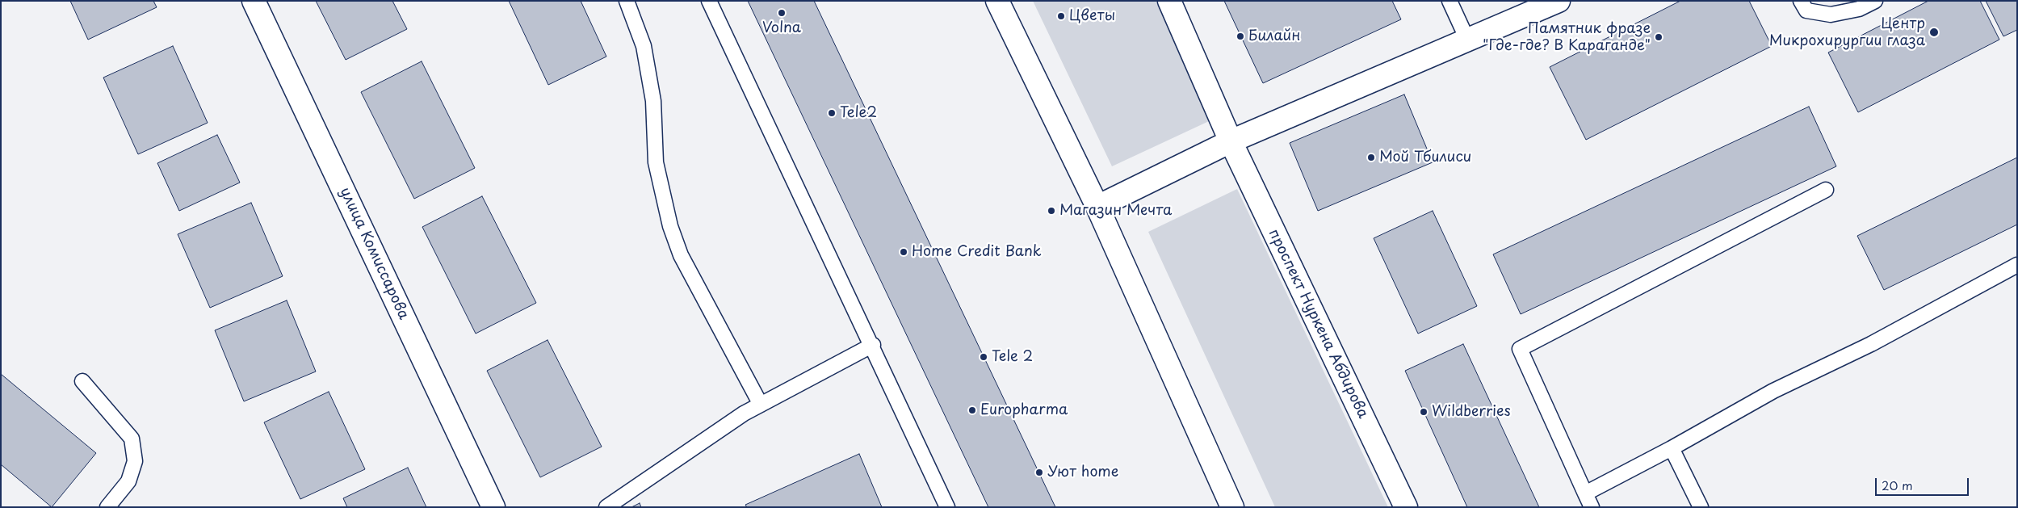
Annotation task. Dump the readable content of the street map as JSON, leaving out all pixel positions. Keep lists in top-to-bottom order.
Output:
{
  "streets": {
    "street": ["улица Комиссарова", "проспект Нуркена Абдирова"]
  },
  "places": [
    "Volna",
    "Цветы",
    "Центр Микрохирургии глаза",
    "Билайн",
    "Памятник фразе \"Где-где? В Караганде\"",
    "Tele2",
    "Мой Тбилиси",
    "Магазин Мечта",
    "Home Credit Bank",
    "Tele 2",
    "Europharma",
    "Wildberries",
    "Уют home"
  ],
  "scale_bar": "20 m"
}
